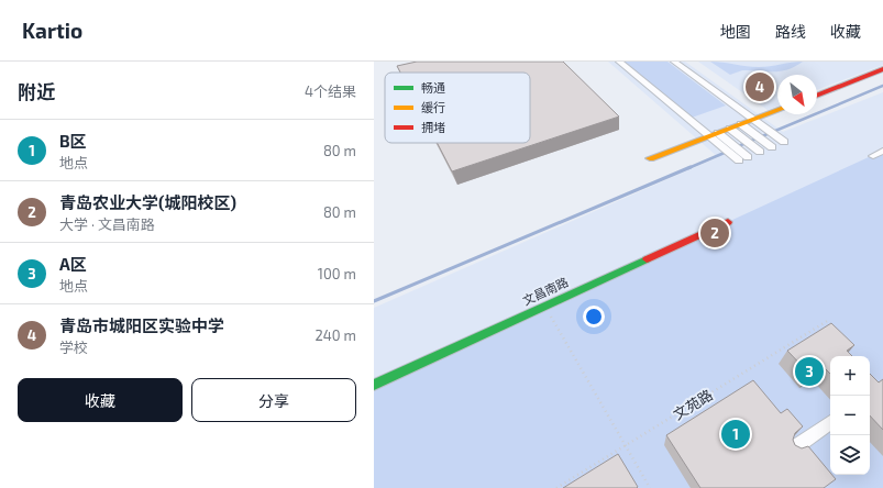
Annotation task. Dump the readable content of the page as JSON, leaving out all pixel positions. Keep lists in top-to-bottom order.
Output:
{
  "streets": {
    "street": ["文昌南路"],
    "path": ["文苑路"]
  },
  "legend": ["畅通", "缓行", "拥堵"],
  "north": "bottom right",
  "page": {
    "header": "Kartio",
    "nav": ["地图", "路线", "收藏"],
    "heading": ["附近", "4个结果"],
    "pins": [
      "4",
      "2",
      "3",
      "1"
    ],
    "list": [
      {
        "mark": "1",
        "name": "B区",
        "note": "地点",
        "value": "80 m"
      },
      {
        "mark": "2",
        "name": "青岛农业大学(城阳校区)",
        "note": "大学 · 文昌南路",
        "value": "80 m"
      },
      {
        "mark": "3",
        "name": "A区",
        "note": "地点",
        "value": "100 m"
      },
      {
        "mark": "4",
        "name": "青岛市城阳区实验中学",
        "note": "学校",
        "value": "240 m"
      }
    ],
    "map_buttons": ["+", "−"],
    "buttons": ["收藏", "分享"]
  }
}
